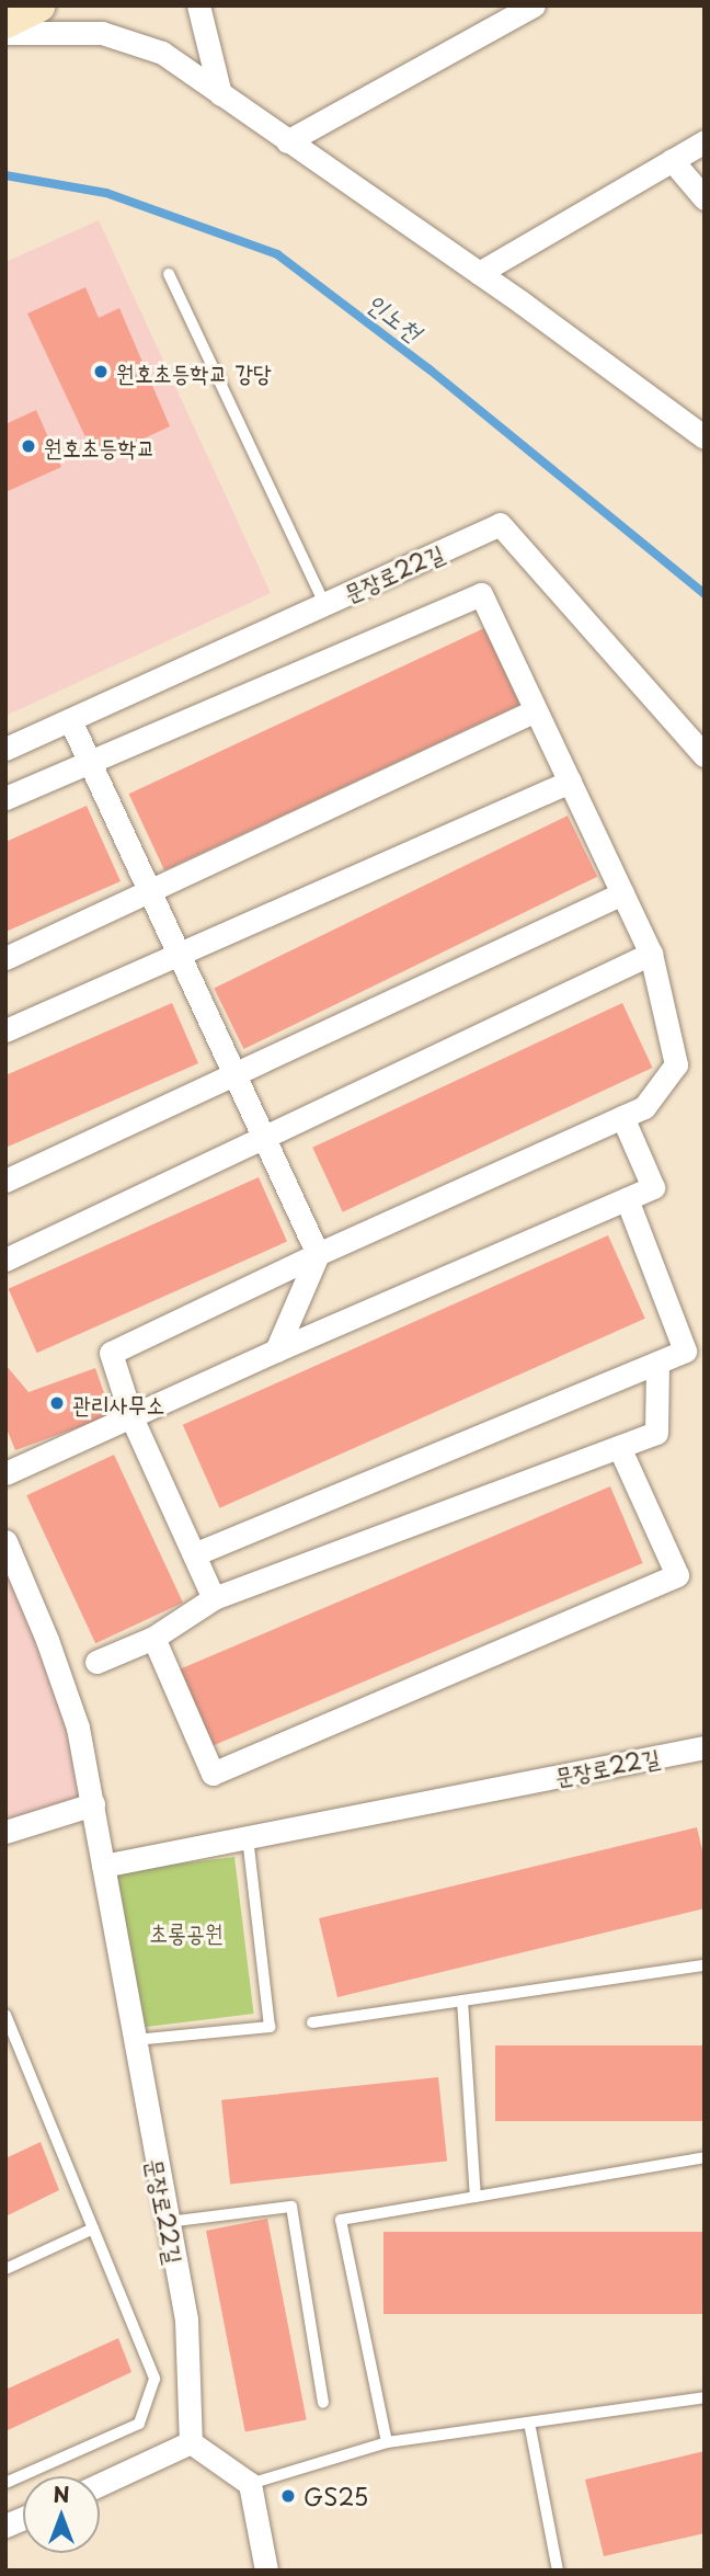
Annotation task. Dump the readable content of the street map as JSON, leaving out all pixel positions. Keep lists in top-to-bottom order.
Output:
{
  "streets": {
    "street": ["문장로22길"]
  },
  "water": ["인노천"],
  "parks": ["초롱공원"],
  "places": [
    "원호초등학교 강당",
    "원호초등학교",
    "관리사무소",
    "GS25"
  ],
  "north": "top"
}
